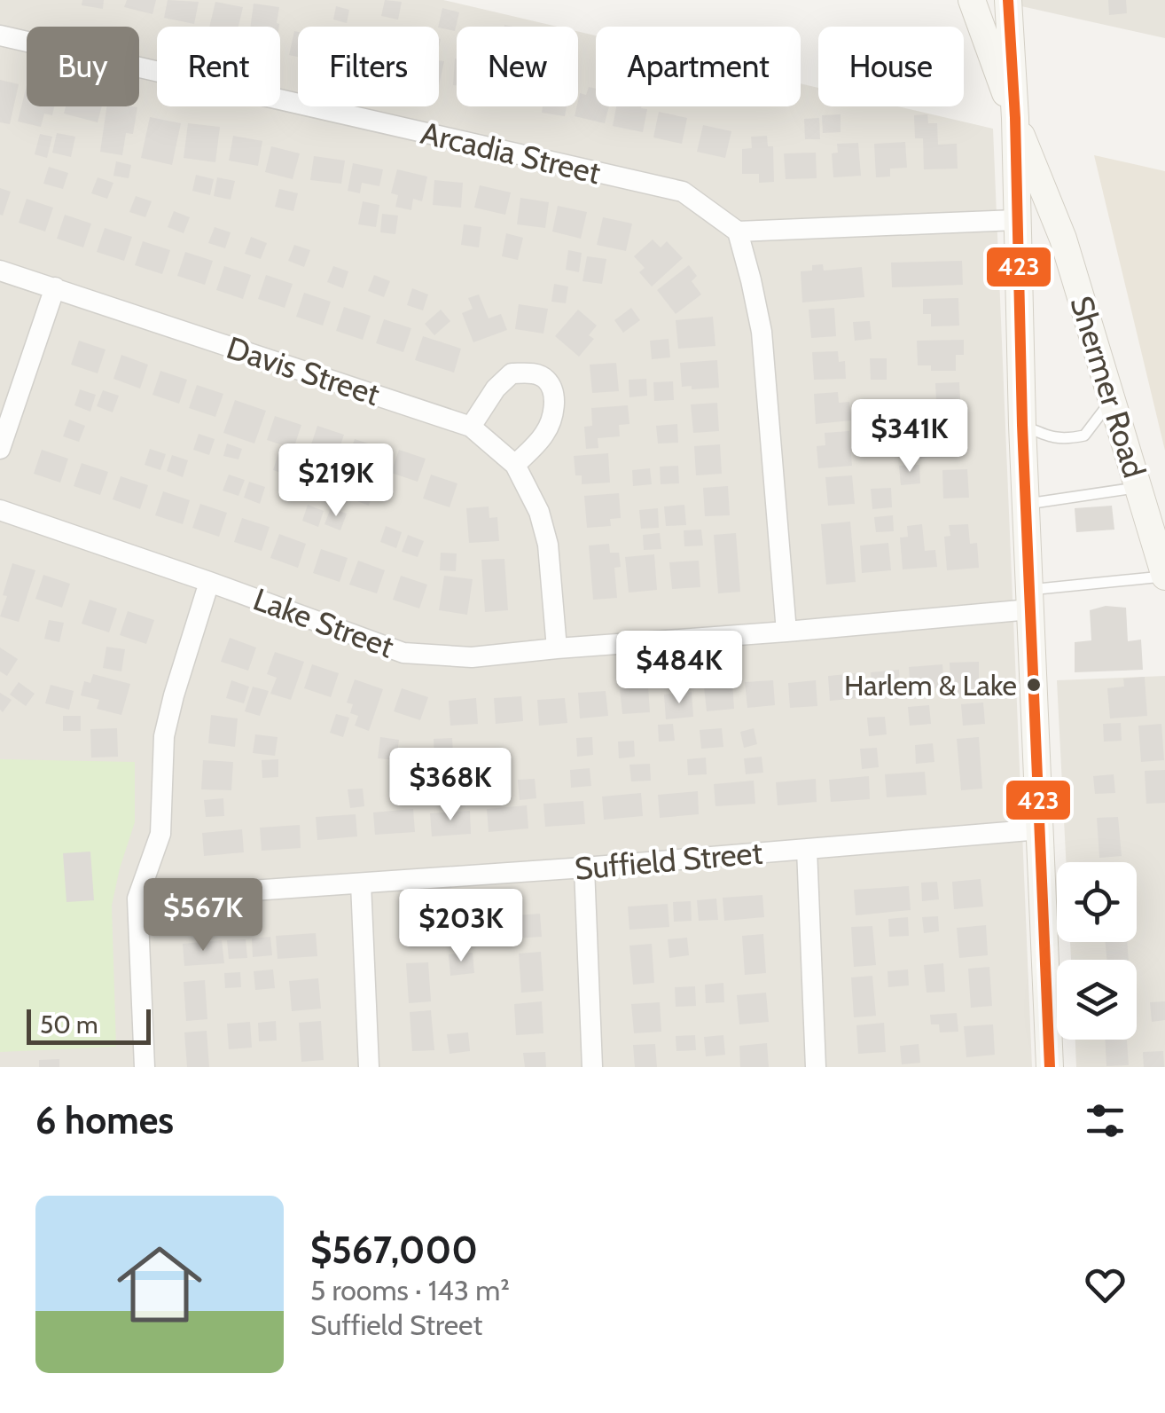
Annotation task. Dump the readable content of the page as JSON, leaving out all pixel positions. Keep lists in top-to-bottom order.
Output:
{
  "streets": {
    "main road": ["Shermer Road"],
    "street": [
      "Arcadia Street",
      "Davis Street",
      "Lake Street",
      "Suffield Street"
    ]
  },
  "crossings": [
    ["Davis Street", "Lake Street"]
  ],
  "places": ["Harlem & Lake"],
  "lines": ["transit line 423"],
  "scale_bar": "50 m",
  "page": {
    "chip": [
      "Buy",
      "Rent",
      "Filters",
      "New",
      "Apartment",
      "House"
    ],
    "price": [
      "$341K",
      "$219K",
      "$484K",
      "$368K",
      "$567K",
      "$203K"
    ],
    "scale": "50 m",
    "heading": "6 homes",
    "list": [
      {
        "name": "$567,000",
        "note": "5 rooms · 143 m² · Suffield Street"
      }
    ]
  }
}
